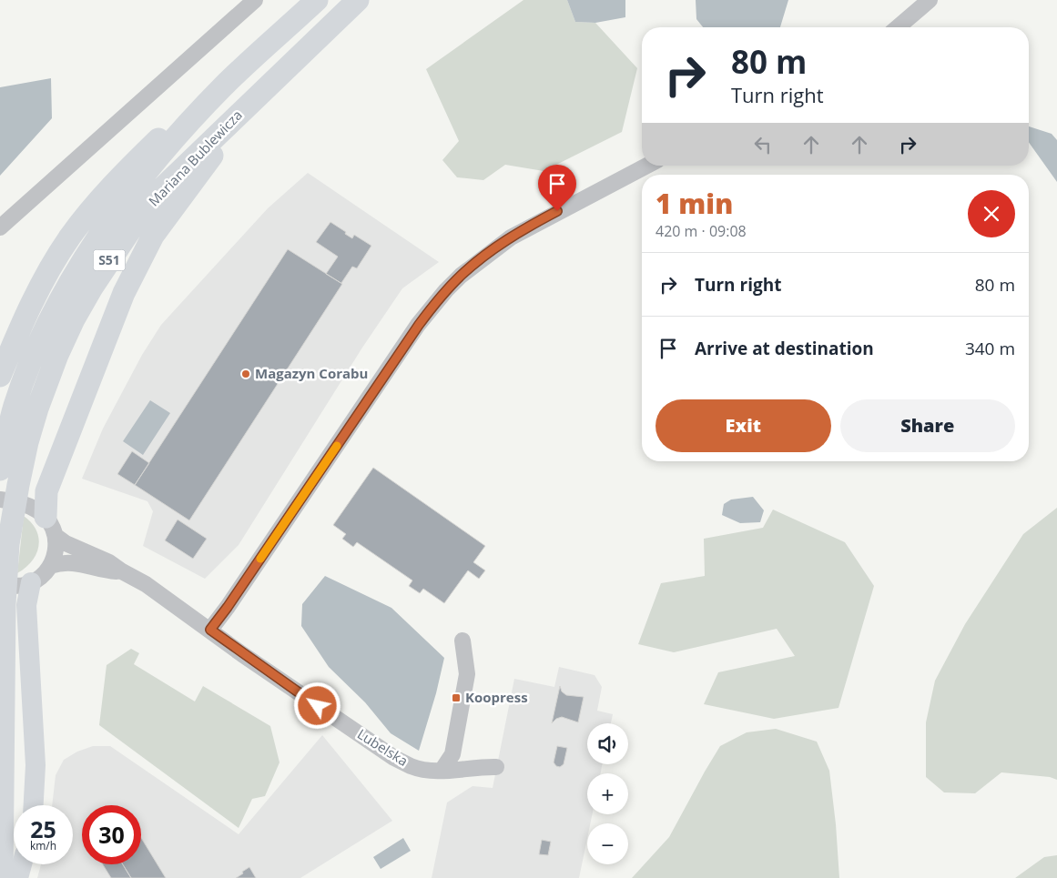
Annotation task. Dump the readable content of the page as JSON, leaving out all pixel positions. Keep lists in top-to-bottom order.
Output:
{
  "streets": {
    "highway": ["Mariana Bublewicza", "S51"],
    "street": ["Lubelska"]
  },
  "places": {
    "other": ["Magazyn Corabu"],
    "transit": ["Koopress"]
  },
  "page": {
    "turn": ["80 m", "Turn right"],
    "heading": ["1 min", "420 m · 09:08"],
    "list": [
      {
        "name": "Turn right",
        "value": "80 m"
      },
      {
        "name": "Arrive at destination",
        "value": "340 m"
      }
    ],
    "buttons": ["Exit", "Share"],
    "map_buttons": ["+", "−"],
    "speed": "25 km/h",
    "limit": "30"
  }
}
